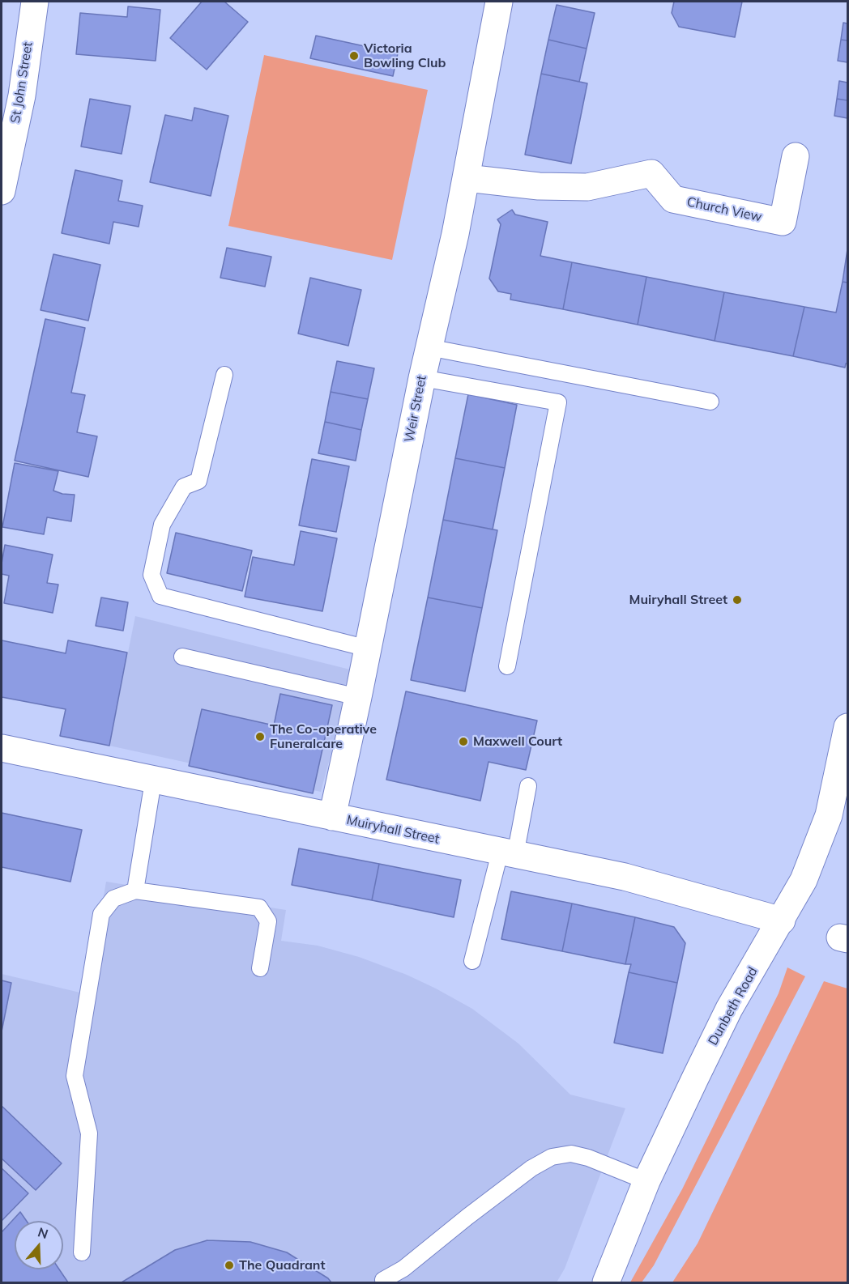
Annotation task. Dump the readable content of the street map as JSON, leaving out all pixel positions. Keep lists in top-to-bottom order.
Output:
{
  "streets": {
    "street": [
      "St John Street",
      "Church View",
      "Weir Street",
      "Muiryhall Street",
      "Dunbeth Road"
    ]
  },
  "crossings": [
    ["Church View", "Weir Street"],
    ["Weir Street", "Muiryhall Street"],
    ["Muiryhall Street", "Dunbeth Road"]
  ],
  "places": [
    "Victoria Bowling Club",
    "Muiryhall Street",
    "The Co-operative Funeralcare",
    "Maxwell Court",
    "The Quadrant"
  ],
  "north": "top"
}
